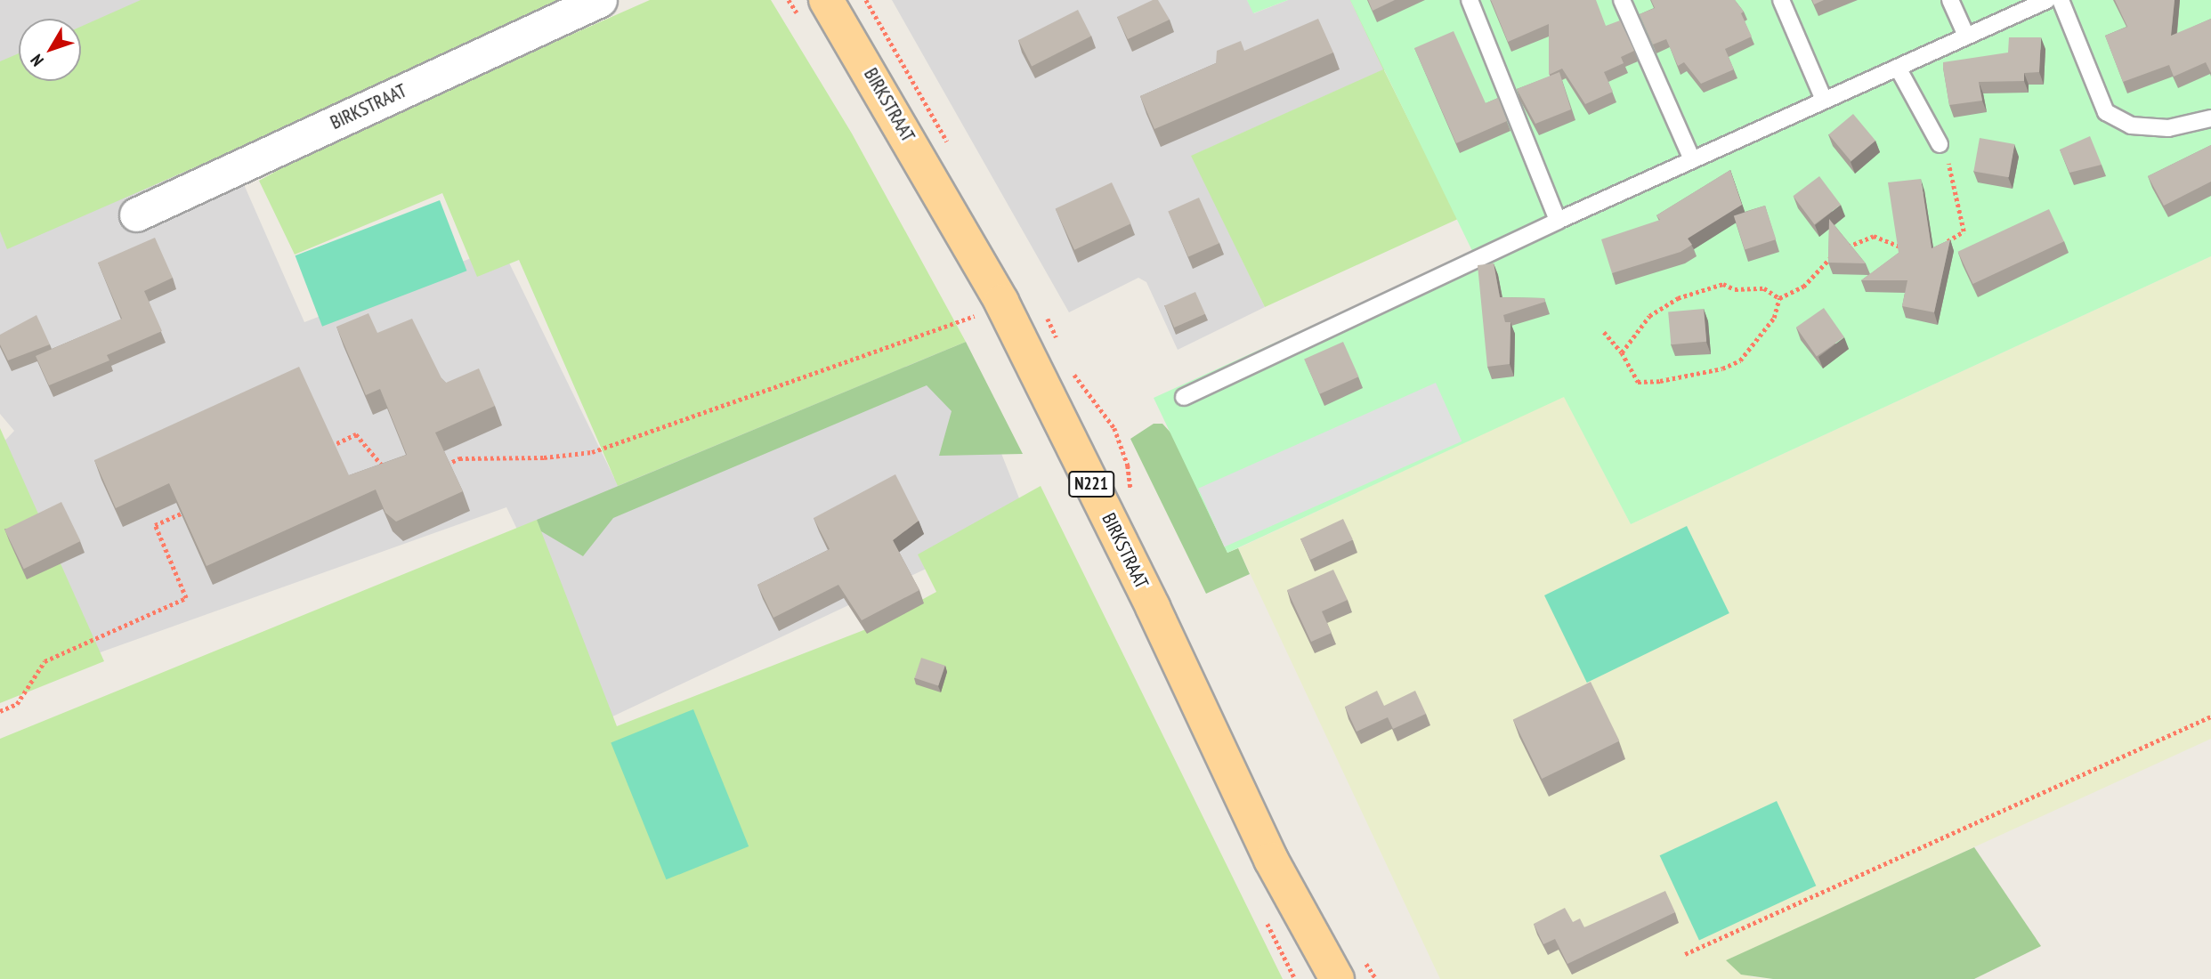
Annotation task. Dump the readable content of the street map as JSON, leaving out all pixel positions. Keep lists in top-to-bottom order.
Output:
{
  "streets": {
    "main road": ["BIRKSTRAAT", "N221"]
  },
  "north": "bottom left"
}
